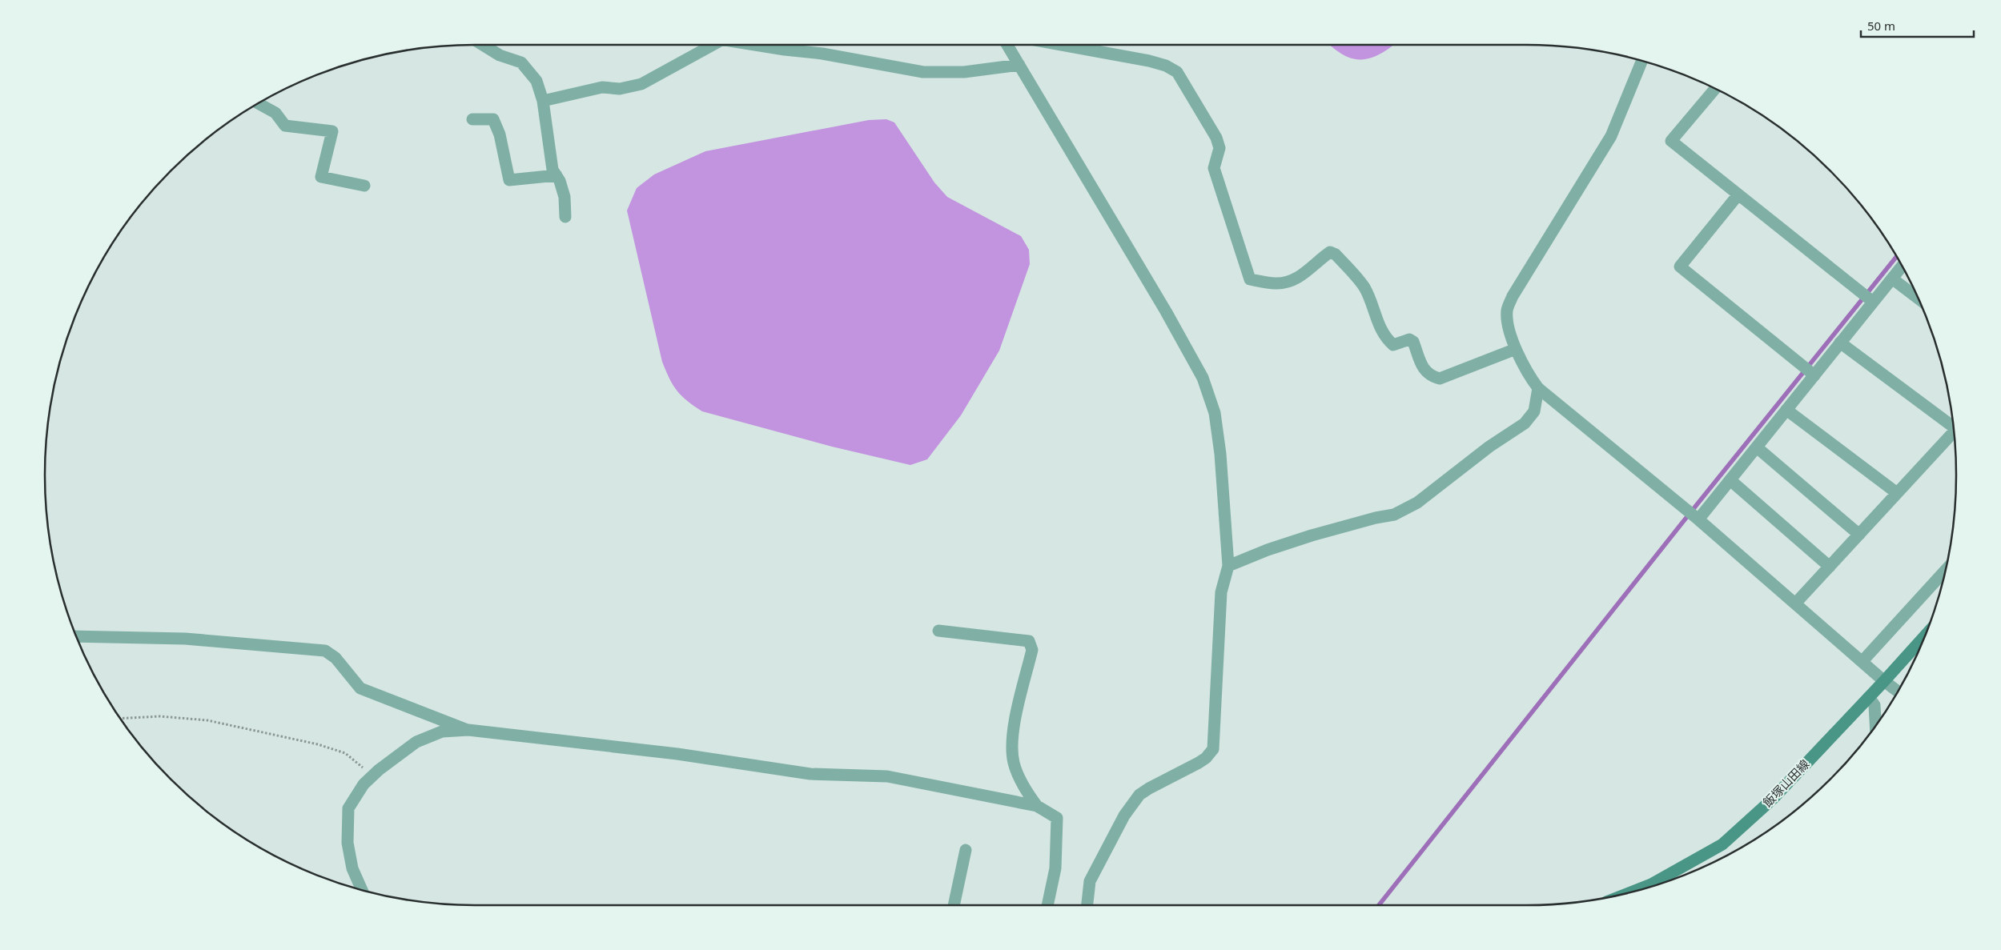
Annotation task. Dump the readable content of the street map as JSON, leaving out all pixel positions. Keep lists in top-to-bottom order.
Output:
{
  "streets": {
    "main road": ["飯塚山田線"]
  },
  "scale_bar": "50 m"
}
